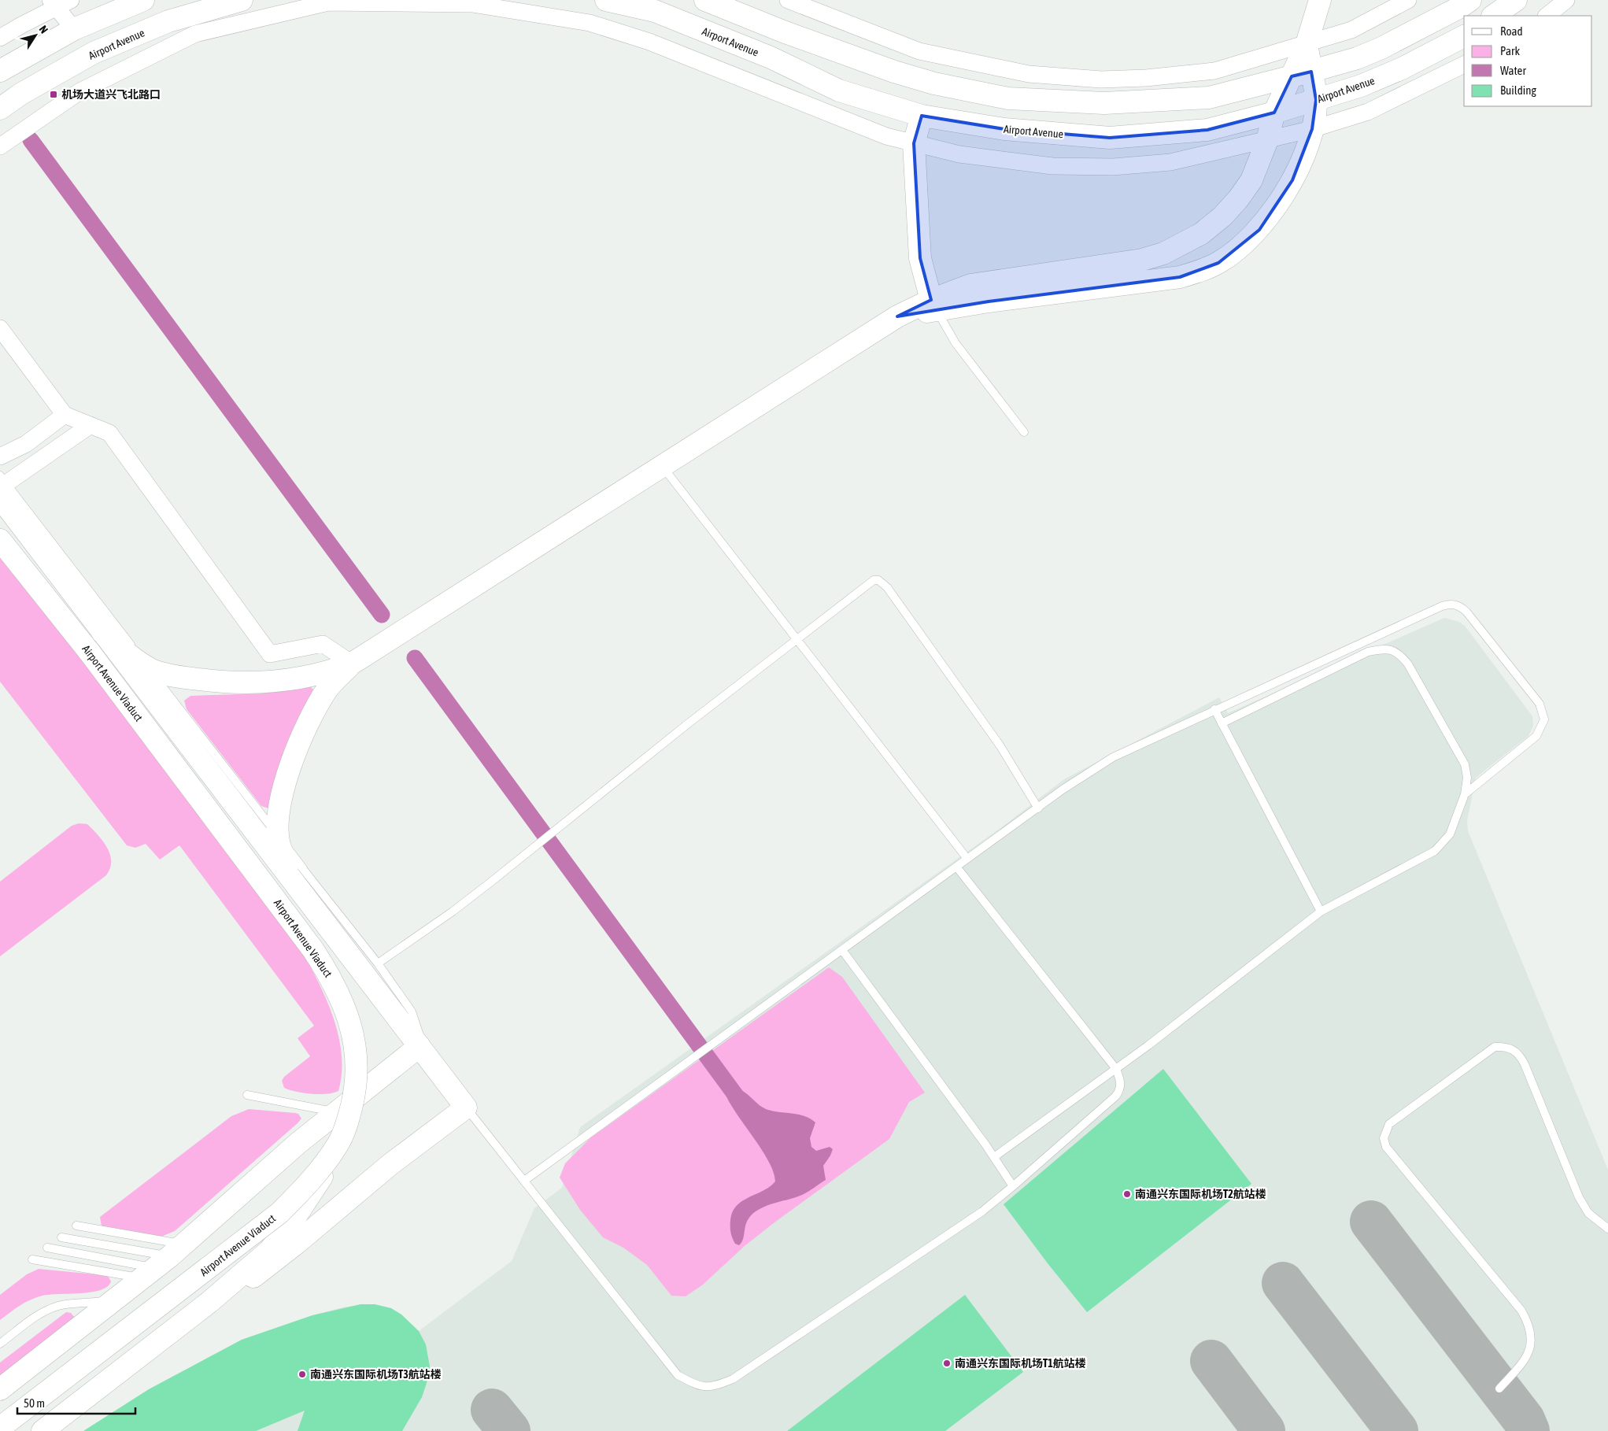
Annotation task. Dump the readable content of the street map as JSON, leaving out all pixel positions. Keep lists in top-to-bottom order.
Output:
{
  "streets": {
    "main road": ["Airport Avenue", "Airport Avenue Viaduct"]
  },
  "places": {
    "transit": ["机场大道兴飞北路口"],
    "other": ["南通兴东国际机场T2航站楼", "南通兴东国际机场T1航站楼", "南通兴东国际机场T3航站楼"]
  },
  "legend": [
    "Road",
    "Park",
    "Water",
    "Building"
  ],
  "scale_bar": "50 m",
  "north": "top right"
}
